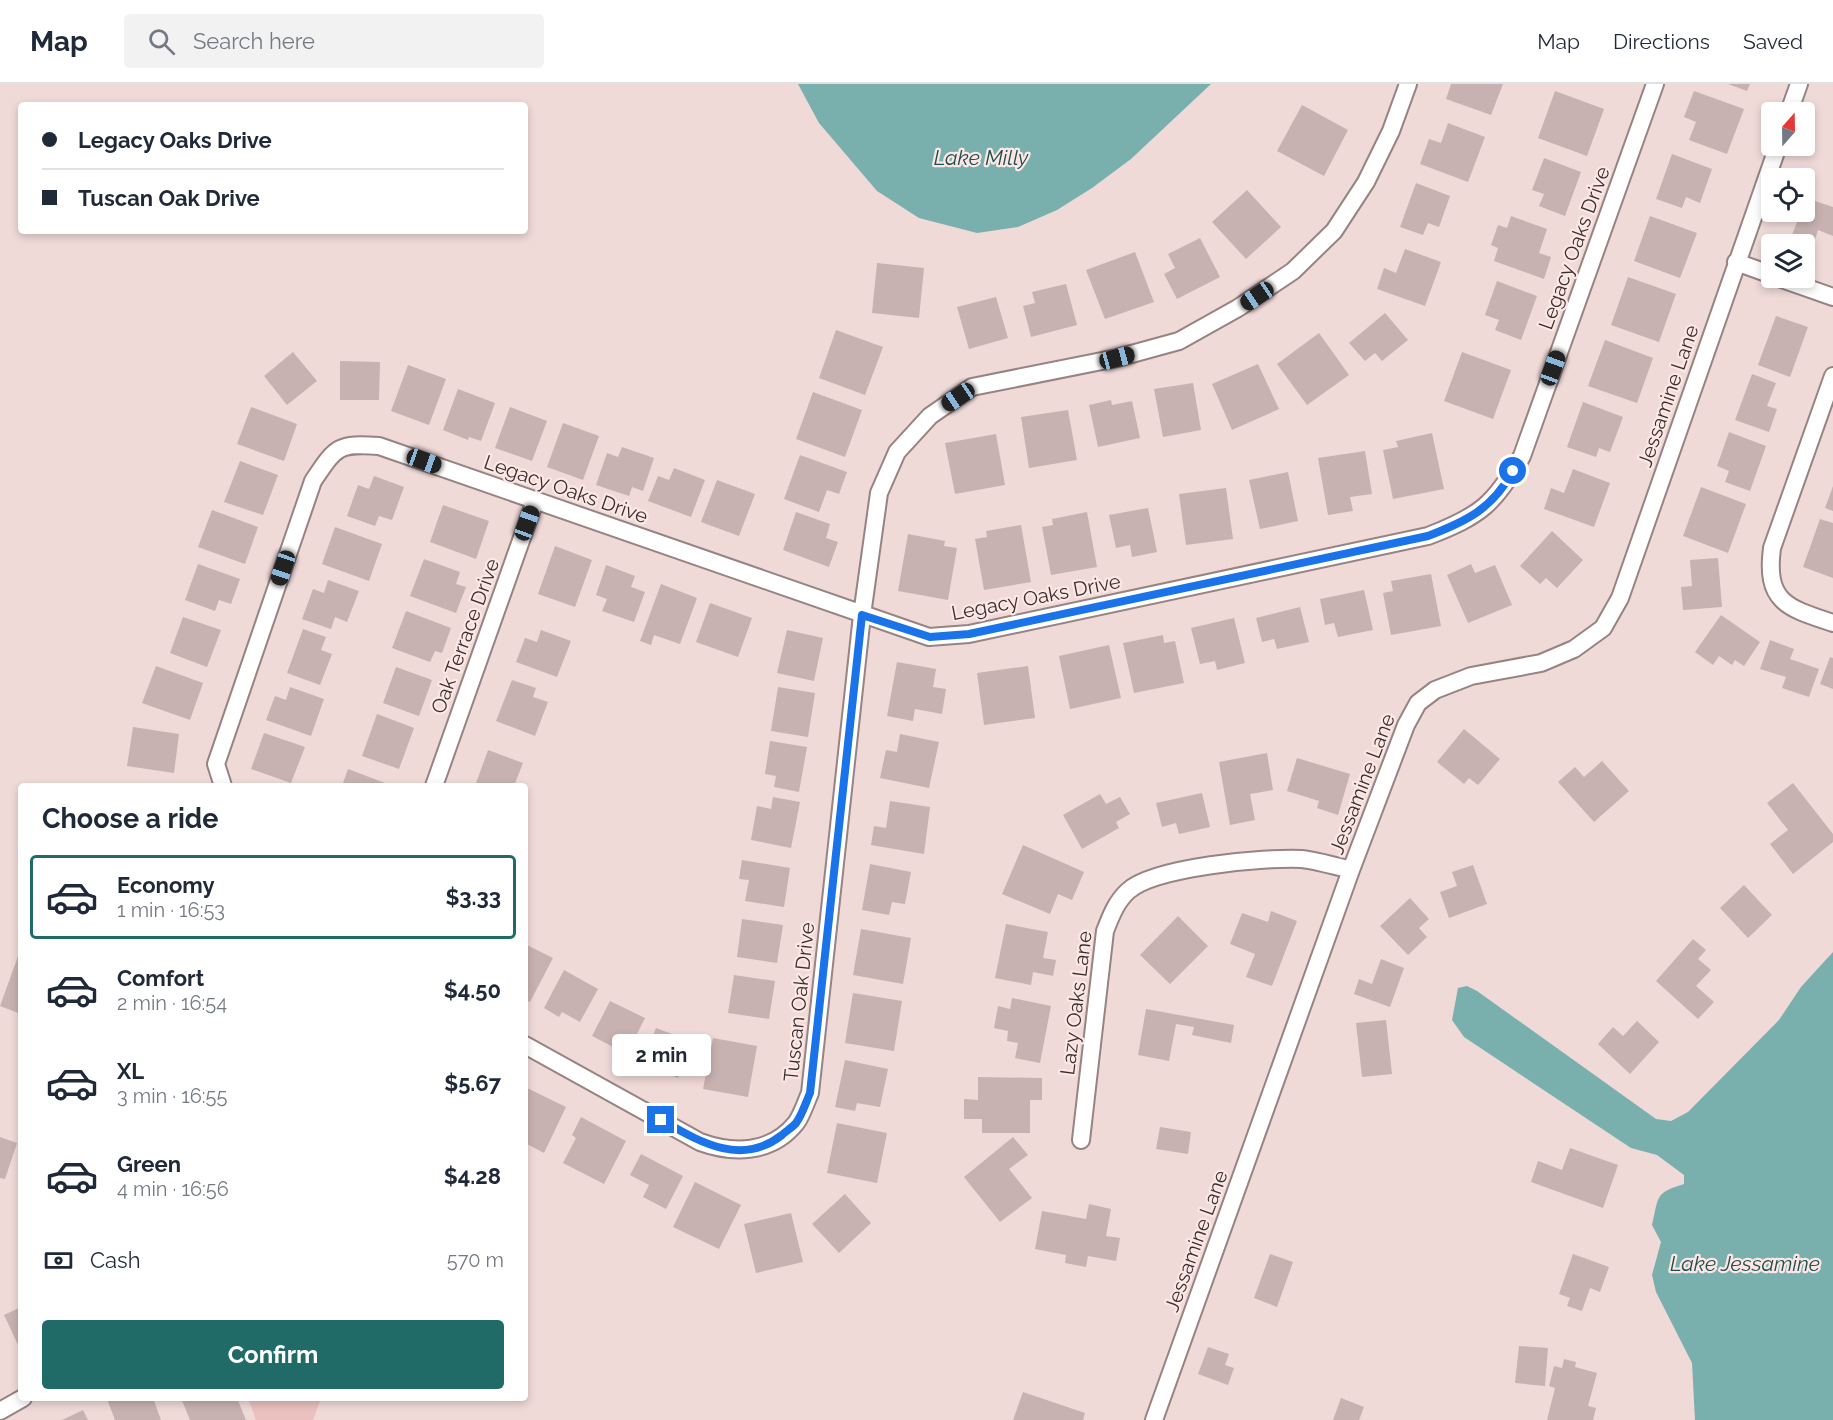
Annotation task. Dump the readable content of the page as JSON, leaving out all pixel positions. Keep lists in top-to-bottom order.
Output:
{
  "streets": {
    "street": [
      "Legacy Oaks Drive",
      "Jessamine Lane",
      "Oak Terrace Drive",
      "Tuscan Oak Drive",
      "Lazy Oaks Lane"
    ]
  },
  "crossings": [
    ["Legacy Oaks Drive", "Oak Terrace Drive"],
    ["Legacy Oaks Drive", "Tuscan Oak Drive"],
    ["Jessamine Lane", "Lazy Oaks Lane"]
  ],
  "water": ["Lake Milly", "Lake Jessamine"],
  "north": "top",
  "page": {
    "header": "Map",
    "search": "Search here",
    "nav": ["Map", "Directions", "Saved"],
    "banner": ["Legacy Oaks Drive", "Tuscan Oak Drive"],
    "heading": "Choose a ride",
    "list": [
      {
        "name": "Economy",
        "note": "1 min · 16:53",
        "value": "$3.33"
      },
      {
        "name": "Comfort",
        "note": "2 min · 16:54",
        "value": "$4.50"
      },
      {
        "name": "XL",
        "note": "3 min · 16:55",
        "value": "$5.67"
      },
      {
        "name": "Green",
        "note": "4 min · 16:56",
        "value": "$4.28"
      }
    ],
    "bubble": "2 min",
    "pay": ["Cash", "570 m"],
    "buttons": "Confirm"
  }
}
